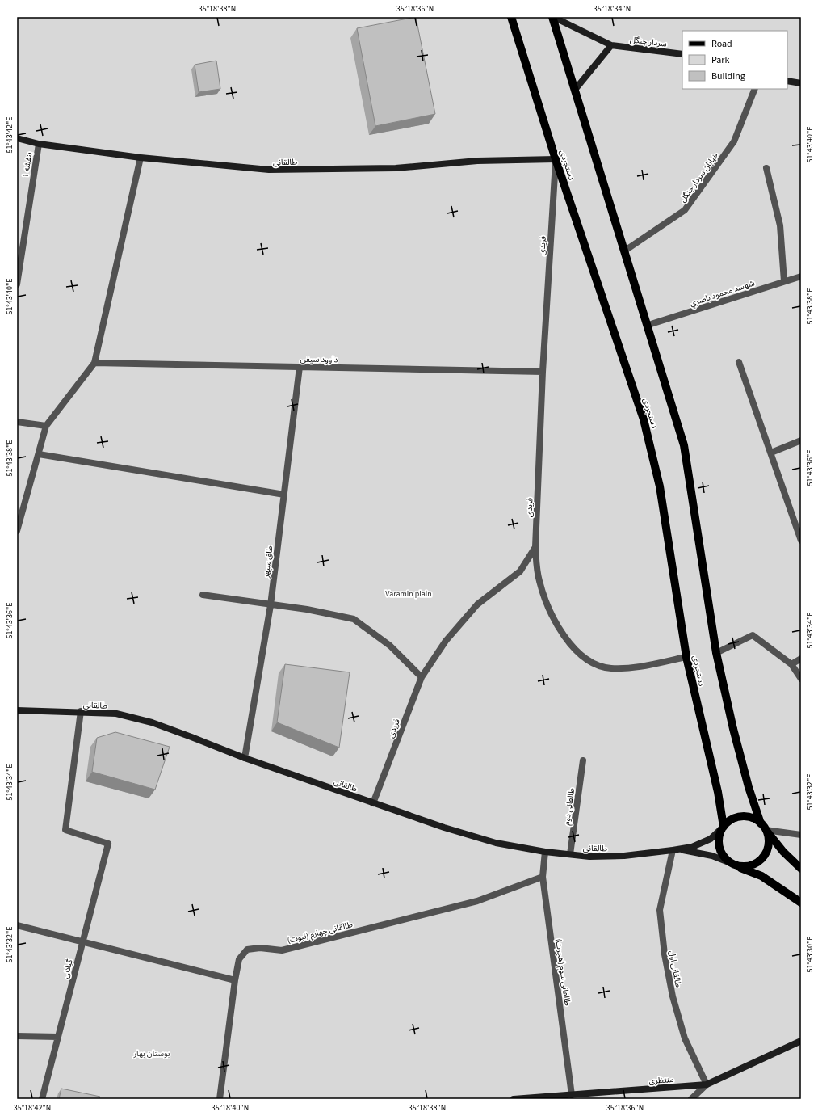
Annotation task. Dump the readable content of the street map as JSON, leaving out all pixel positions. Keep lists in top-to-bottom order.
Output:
{
  "streets": {
    "main road": ["دستجردی"],
    "street": [
      "سردار جنگل",
      "طالقانی",
      "بنفشه ۱",
      "خیابان سردار جنگل",
      "فریدی",
      "شهسد محمود باصري",
      "داوود سیفی",
      "طاق سپهر",
      "طالقانی دوم",
      "طالقانی چهارم (نبوت)",
      "گیلانی",
      "طالقانی اول",
      "طالقانی سوم (هجرت)",
      "منتظری"
    ]
  },
  "crossings": [
    ["طالقانی", "بنفشه ۱"],
    ["طالقانی", "دستجردی"],
    ["طالقانی", "فریدی"],
    ["طالقانی", "طاق سپهر"],
    ["طالقانی", "طالقانی دوم"],
    ["طالقانی", "گیلانی"],
    ["طالقانی", "طالقانی اول"],
    ["طالقانی", "طالقانی سوم (هجرت)"],
    ["دستجردی", "فریدی"],
    ["فریدی", "داوود سیفی"],
    ["داوود سیفی", "طاق سپهر"],
    ["طالقانی چهارم (نبوت)", "طالقانی سوم (هجرت)"],
    ["طالقانی اول", "منتظری"],
    ["طالقانی سوم (هجرت)", "منتظری"]
  ],
  "parks": ["Varamin plain", "بوستان بهار"],
  "legend": ["Road", "Park", "Building"],
  "coordinates": [
    "35°18'38\"N",
    "35°18'36\"N",
    "35°18'34\"N",
    "51°43'42\"E",
    "51°43'40\"E",
    "51°43'38\"E",
    "51°43'36\"E",
    "51°43'34\"E",
    "51°43'32\"E",
    "51°43'30\"E",
    "35°18'42\"N",
    "35°18'40\"N"
  ]
}
